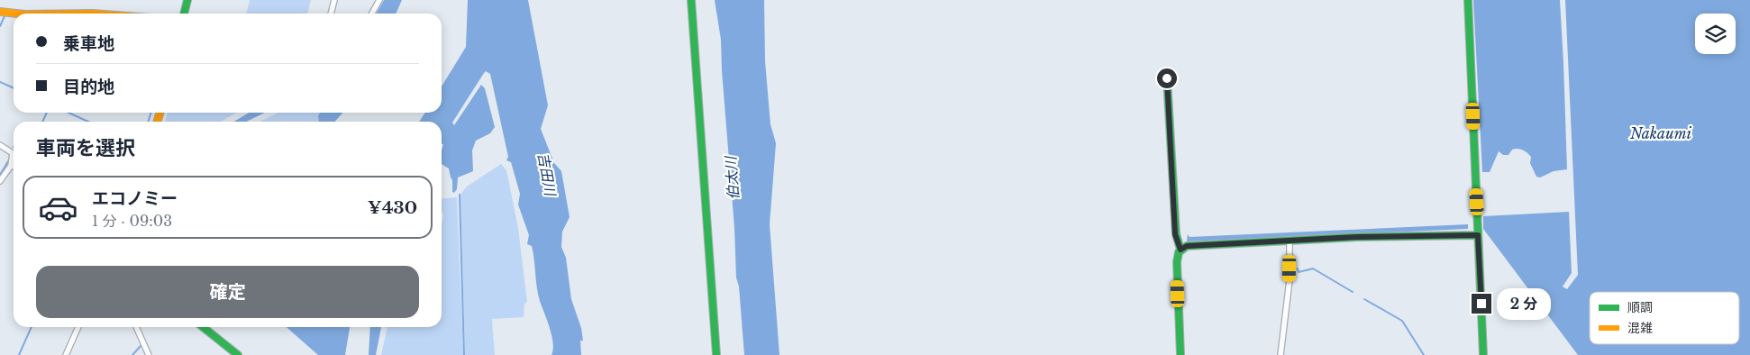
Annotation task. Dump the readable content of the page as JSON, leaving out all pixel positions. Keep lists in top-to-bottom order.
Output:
{
  "water": ["Nakaumi", "吉田川", "伯太川"],
  "legend": ["順調", "混雑"],
  "page": {
    "banner": ["乗車地", "目的地"],
    "heading": "車両を選択",
    "list": [
      {
        "name": "エコノミー",
        "note": "1 分 · 09:03",
        "value": "¥430"
      }
    ],
    "buttons": "確定",
    "bubble": "2 分"
  }
}
